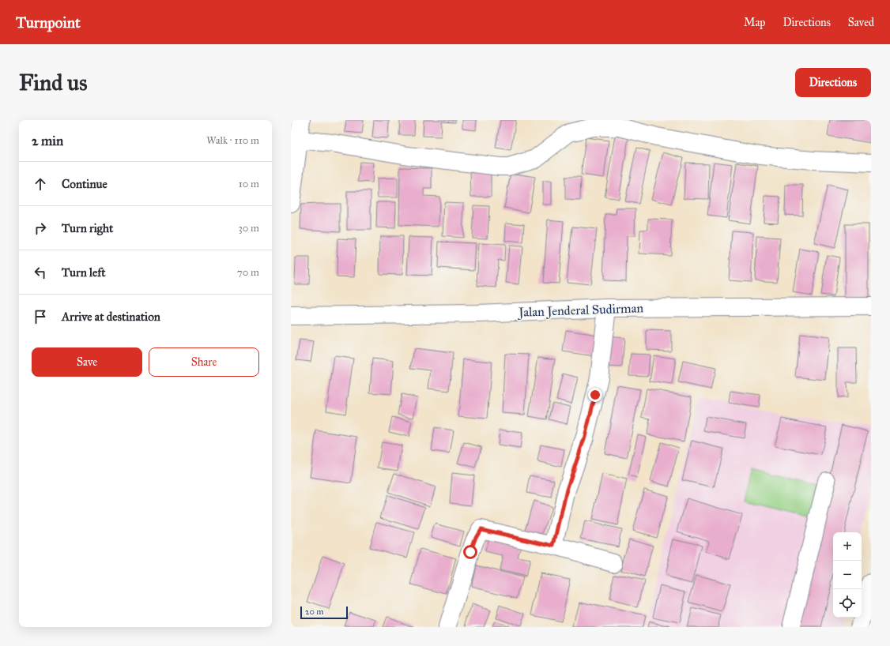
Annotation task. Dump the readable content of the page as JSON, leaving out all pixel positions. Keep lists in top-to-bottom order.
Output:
{
  "streets": {
    "main road": ["Jalan Jenderal Sudirman"]
  },
  "scale_bar": "20 m",
  "page": {
    "header": "Turnpoint",
    "nav": ["Map", "Directions", "Saved"],
    "buttons": [
      "Directions",
      ["Save", "Share"]
    ],
    "title": "Find us",
    "heading": ["2 min", "Walk · 110 m"],
    "list": [
      ["Continue", "10 m"],
      ["Turn right", "30 m"],
      ["Turn left", "70 m"],
      "Arrive at destination"
    ],
    "map_buttons": ["+", "−"],
    "scale": "20 m"
  }
}
